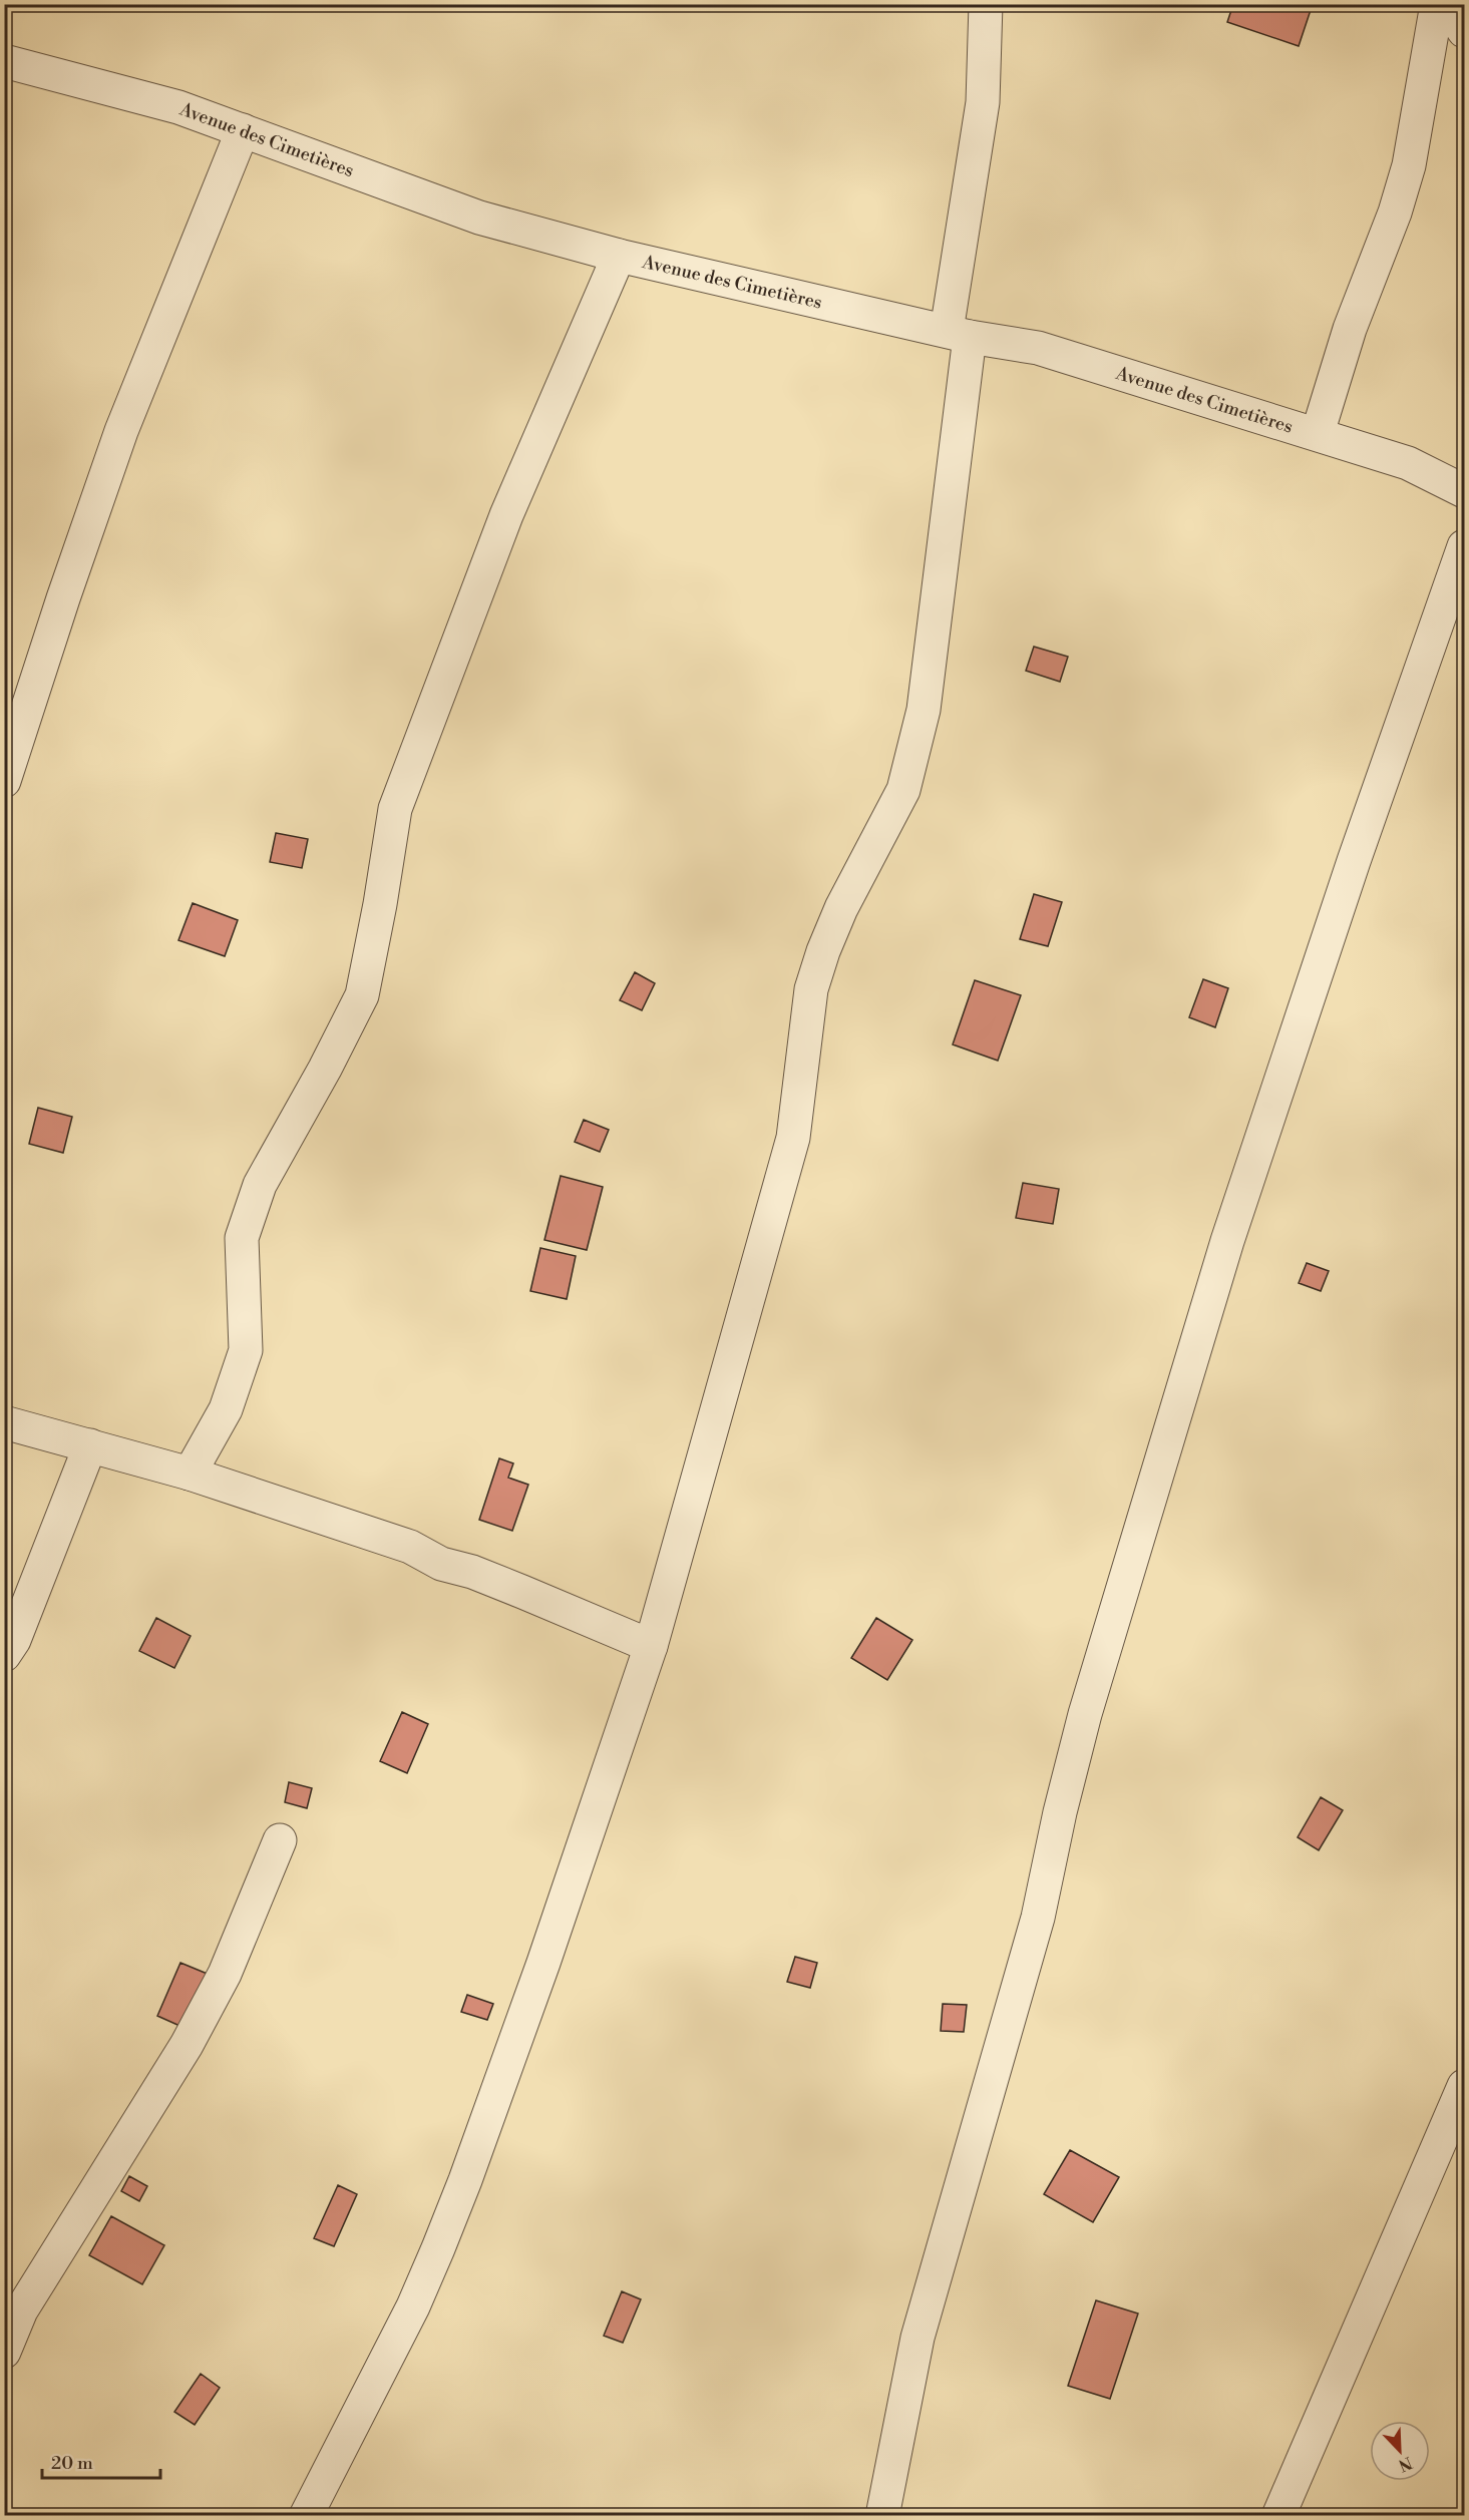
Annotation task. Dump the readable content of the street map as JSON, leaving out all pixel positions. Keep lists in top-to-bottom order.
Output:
{
  "streets": {
    "street": ["Avenue des Cimetières"]
  },
  "scale_bar": "20 m",
  "north": "bottom right"
}
